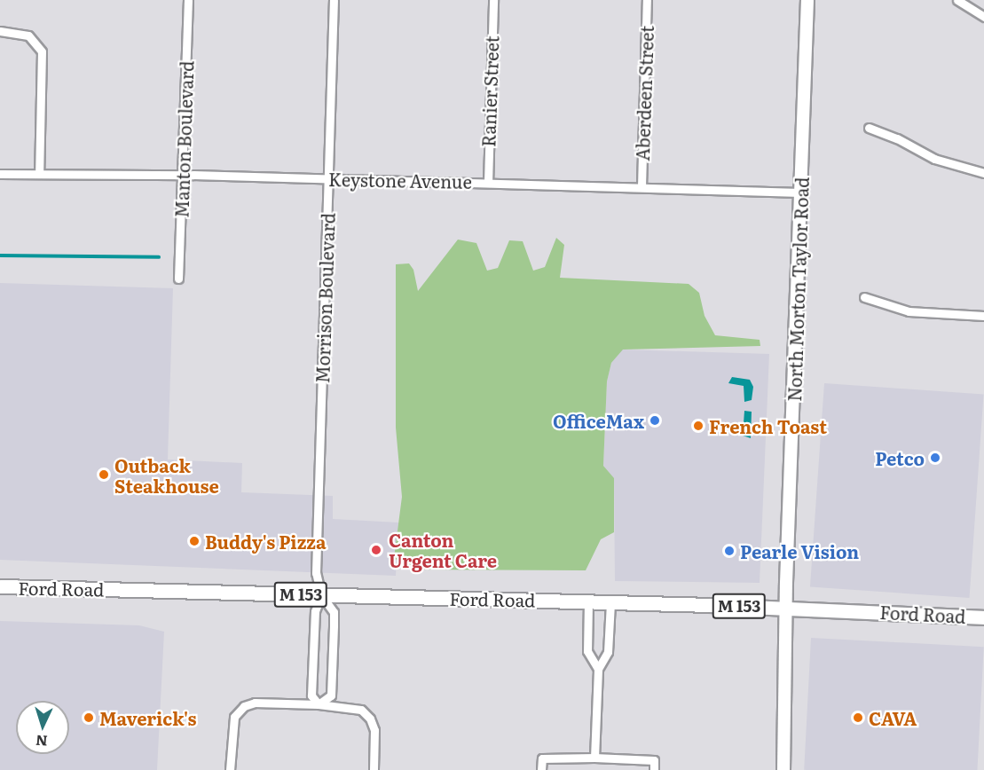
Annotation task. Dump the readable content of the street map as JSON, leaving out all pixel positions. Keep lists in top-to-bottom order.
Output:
{
  "streets": {
    "main road": ["Ford Road", "M 153"],
    "street": [
      "Ranier Street",
      "Aberdeen Street",
      "Manton Boulevard",
      "Keystone Avenue",
      "North Morton Taylor Road",
      "Morrison Boulevard"
    ]
  },
  "crossings": [
    ["Ranier Street", "Keystone Avenue"],
    ["Aberdeen Street", "Keystone Avenue"],
    ["Manton Boulevard", "Keystone Avenue"],
    ["Keystone Avenue", "North Morton Taylor Road"],
    ["Keystone Avenue", "Morrison Boulevard"],
    ["North Morton Taylor Road", "Ford Road"],
    ["Morrison Boulevard", "Ford Road"]
  ],
  "places": [
    "OfficeMax",
    "French Toast",
    "Petco",
    "Outback Steakhouse",
    "Buddy's Pizza",
    "Canton Urgent Care",
    "Pearle Vision",
    "Maverick's",
    "CAVA"
  ],
  "north": "bottom"
}
